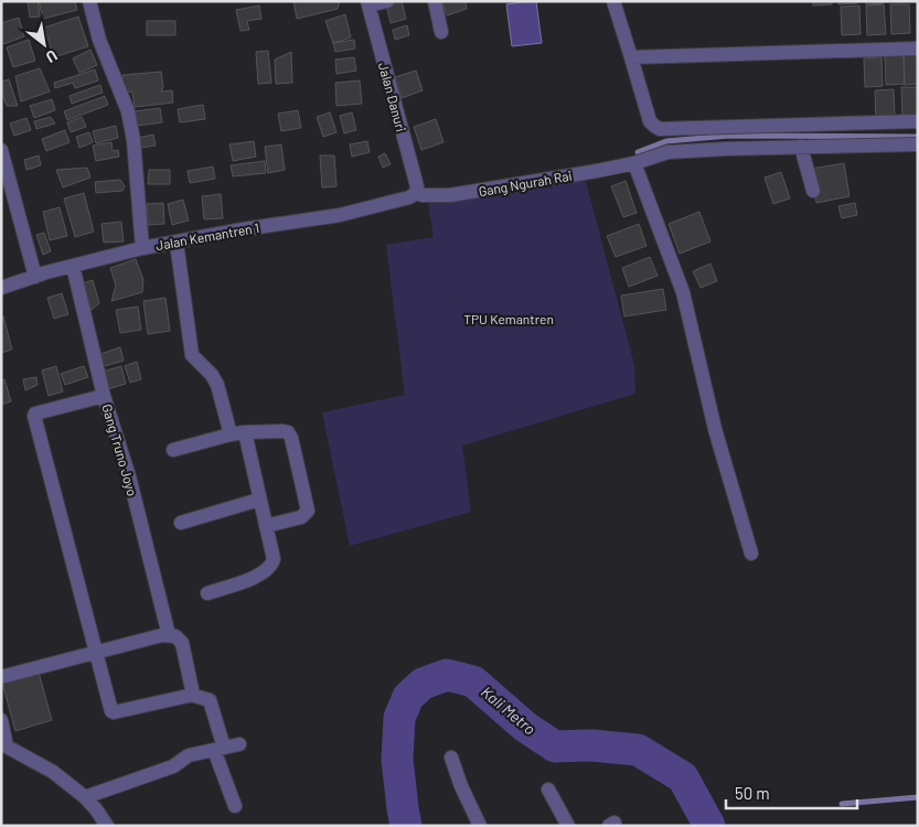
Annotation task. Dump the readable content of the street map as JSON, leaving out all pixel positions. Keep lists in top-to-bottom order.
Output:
{
  "streets": {
    "street": [
      "Jalan Danuri",
      "Gang Ngurah Rai",
      "Jalan Kemantren 1",
      "Gang Truno Joyo"
    ]
  },
  "crossings": [
    ["Jalan Danuri", "Gang Ngurah Rai"],
    ["Jalan Danuri", "Jalan Kemantren 1"],
    ["Gang Ngurah Rai", "Jalan Kemantren 1"],
    ["Jalan Kemantren 1", "Gang Truno Joyo"]
  ],
  "water": ["Kali Metro"],
  "parks": ["TPU Kemantren"],
  "scale_bar": "50 m",
  "north": "bottom right"
}
